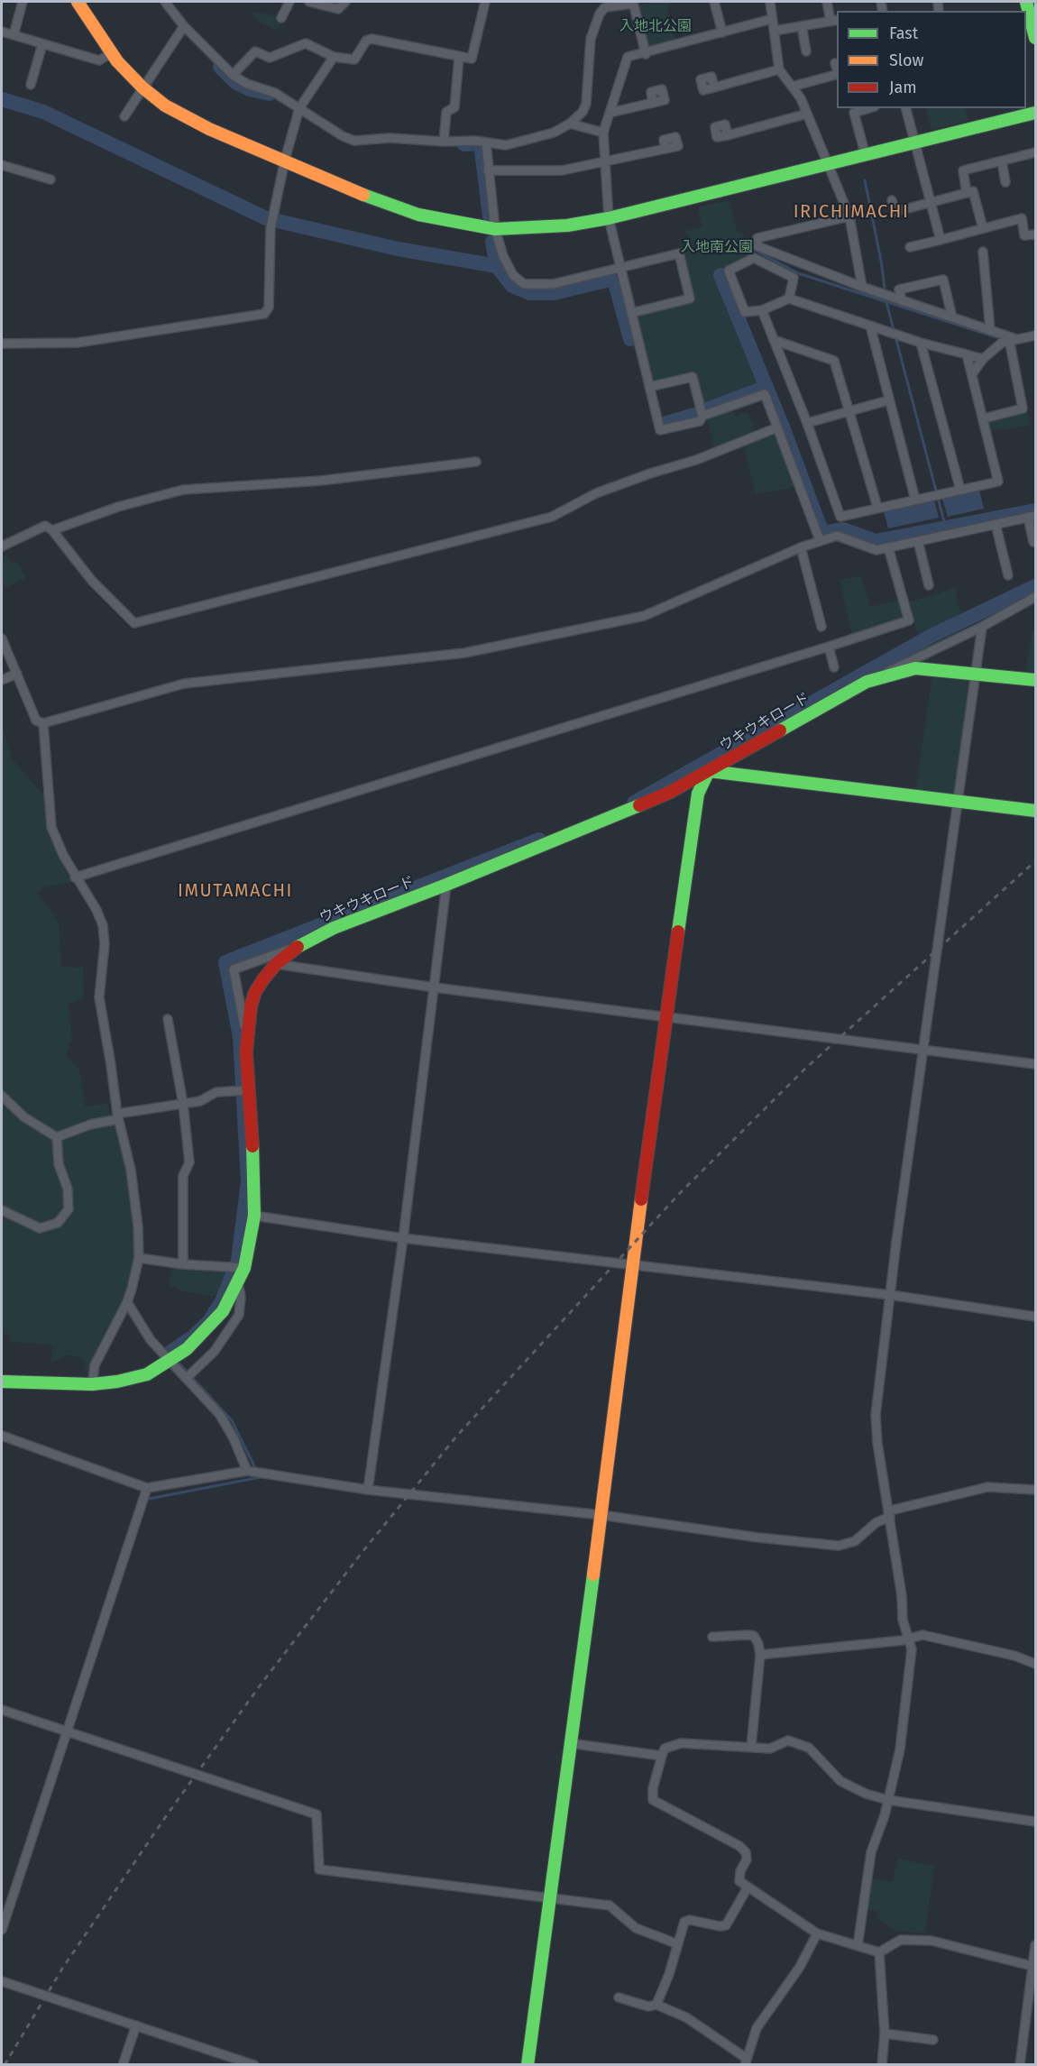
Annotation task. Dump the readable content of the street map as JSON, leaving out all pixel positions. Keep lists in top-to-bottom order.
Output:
{
  "streets": {
    "street": ["ウキウキロード"]
  },
  "districts": ["IRICHIMACHI", "IMUTAMACHI"],
  "parks": ["入地北公園", "入地南公園"],
  "legend": ["Fast", "Slow", "Jam"]
}
